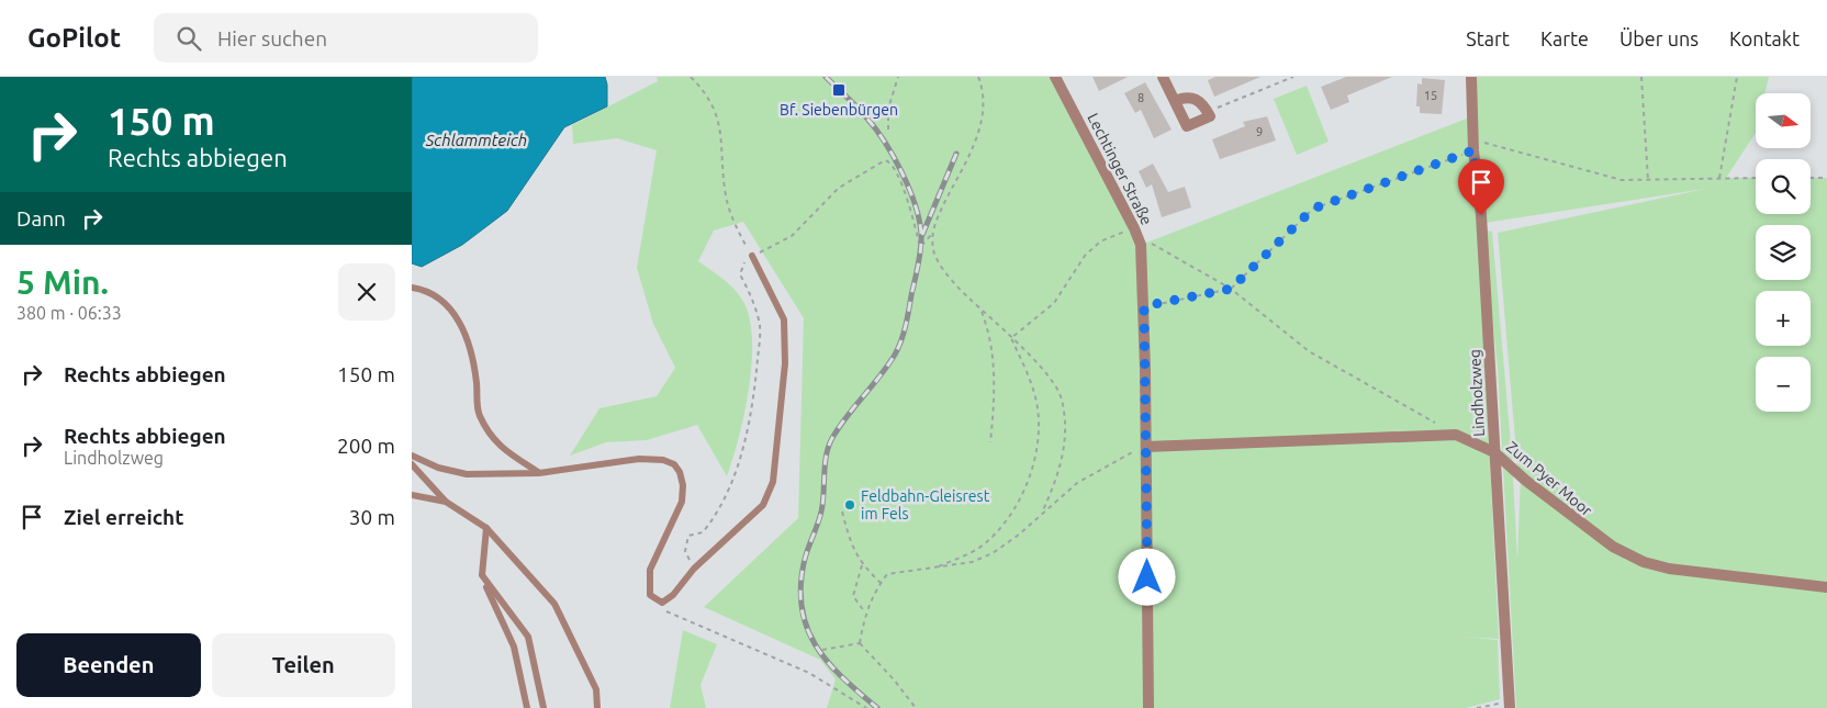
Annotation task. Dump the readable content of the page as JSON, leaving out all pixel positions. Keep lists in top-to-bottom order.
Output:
{
  "streets": {
    "street": ["Lechtinger Straße", "Lindholzweg", "Zum Pyer Moor"]
  },
  "crossings": [
    ["Lechtinger Straße", "Zum Pyer Moor"],
    ["Lindholzweg", "Zum Pyer Moor"]
  ],
  "water": ["Schlammteich"],
  "places": {
    "transit": ["Bf. Siebenbürgen"],
    "other": ["Feldbahn-Gleisrest im Fels"]
  },
  "house_numbers": ["15", "8", "9"],
  "north": "right",
  "page": {
    "header": "GoPilot",
    "search": "Hier suchen",
    "nav": [
      "Start",
      "Karte",
      "Über uns",
      "Kontakt"
    ],
    "turn": ["150 m", "Rechts abbiegen"],
    "map_buttons": ["+", "−"],
    "then": "Dann",
    "heading": ["5 Min.", "380 m · 06:33"],
    "list": [
      {
        "name": "Rechts abbiegen",
        "value": "150 m"
      },
      {
        "name": "Rechts abbiegen",
        "note": "Lindholzweg",
        "value": "200 m"
      },
      {
        "name": "Ziel erreicht",
        "value": "30 m"
      }
    ],
    "buttons": ["Beenden", "Teilen"]
  }
}
